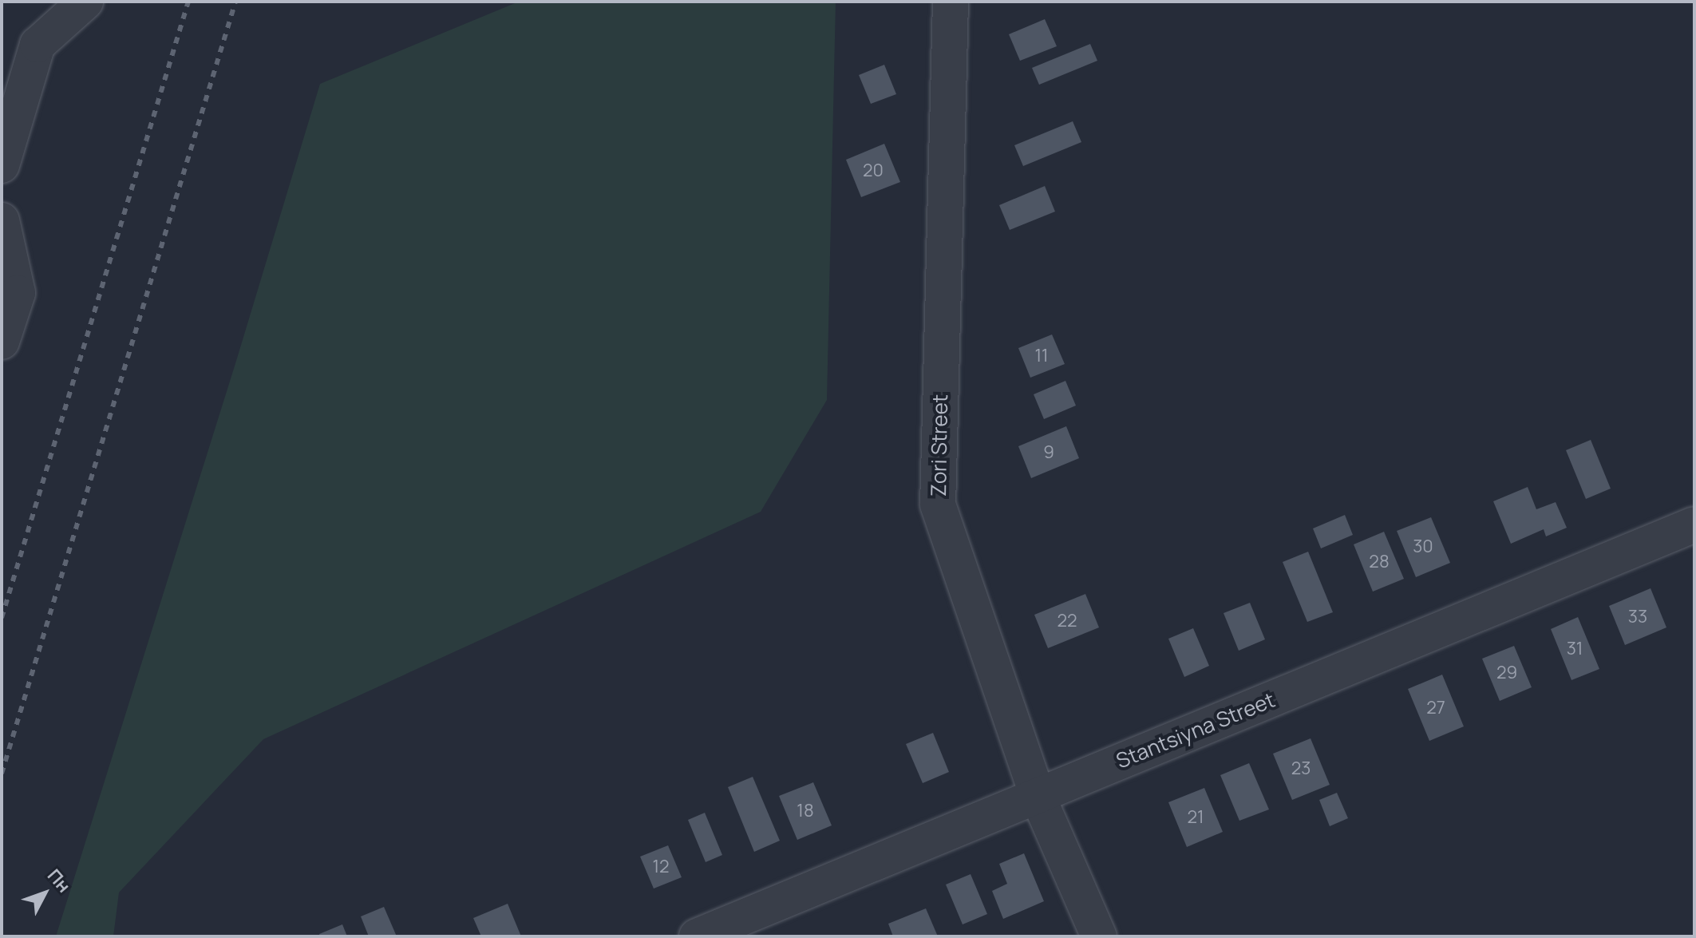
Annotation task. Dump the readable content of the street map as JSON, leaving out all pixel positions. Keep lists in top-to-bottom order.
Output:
{
  "streets": {
    "street": ["Zori Street", "Stantsiyna Street"]
  },
  "crossings": [
    ["Zori Street", "Stantsiyna Street"]
  ],
  "house_numbers": [
    "20",
    "11",
    "9",
    "30",
    "28",
    "33",
    "22",
    "31",
    "29",
    "27",
    "23",
    "18",
    "21",
    "12"
  ],
  "north": "top right"
}
